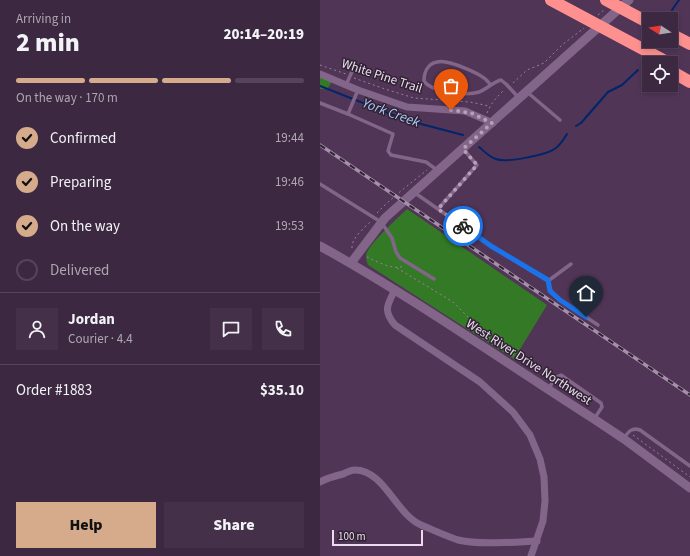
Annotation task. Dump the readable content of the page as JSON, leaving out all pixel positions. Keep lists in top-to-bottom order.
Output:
{
  "streets": {
    "main road": ["West River Drive Northwest"],
    "path": ["White Pine Trail"]
  },
  "water": ["York Creek"],
  "scale_bar": "100 m",
  "north": "left",
  "page": {
    "heading": ["2 min", "Arriving in", "20:14–20:19"],
    "panel": [
      "Jordan",
      "Courier · 4.4",
      "Order #1883",
      "$35.10"
    ],
    "bar": "On the way · 170 m",
    "list": [
      ["Confirmed", "19:44"],
      ["Preparing", "19:46"],
      ["On the way", "19:53"],
      "Delivered"
    ],
    "buttons": ["Help", "Share"],
    "scale": "100 m"
  }
}
